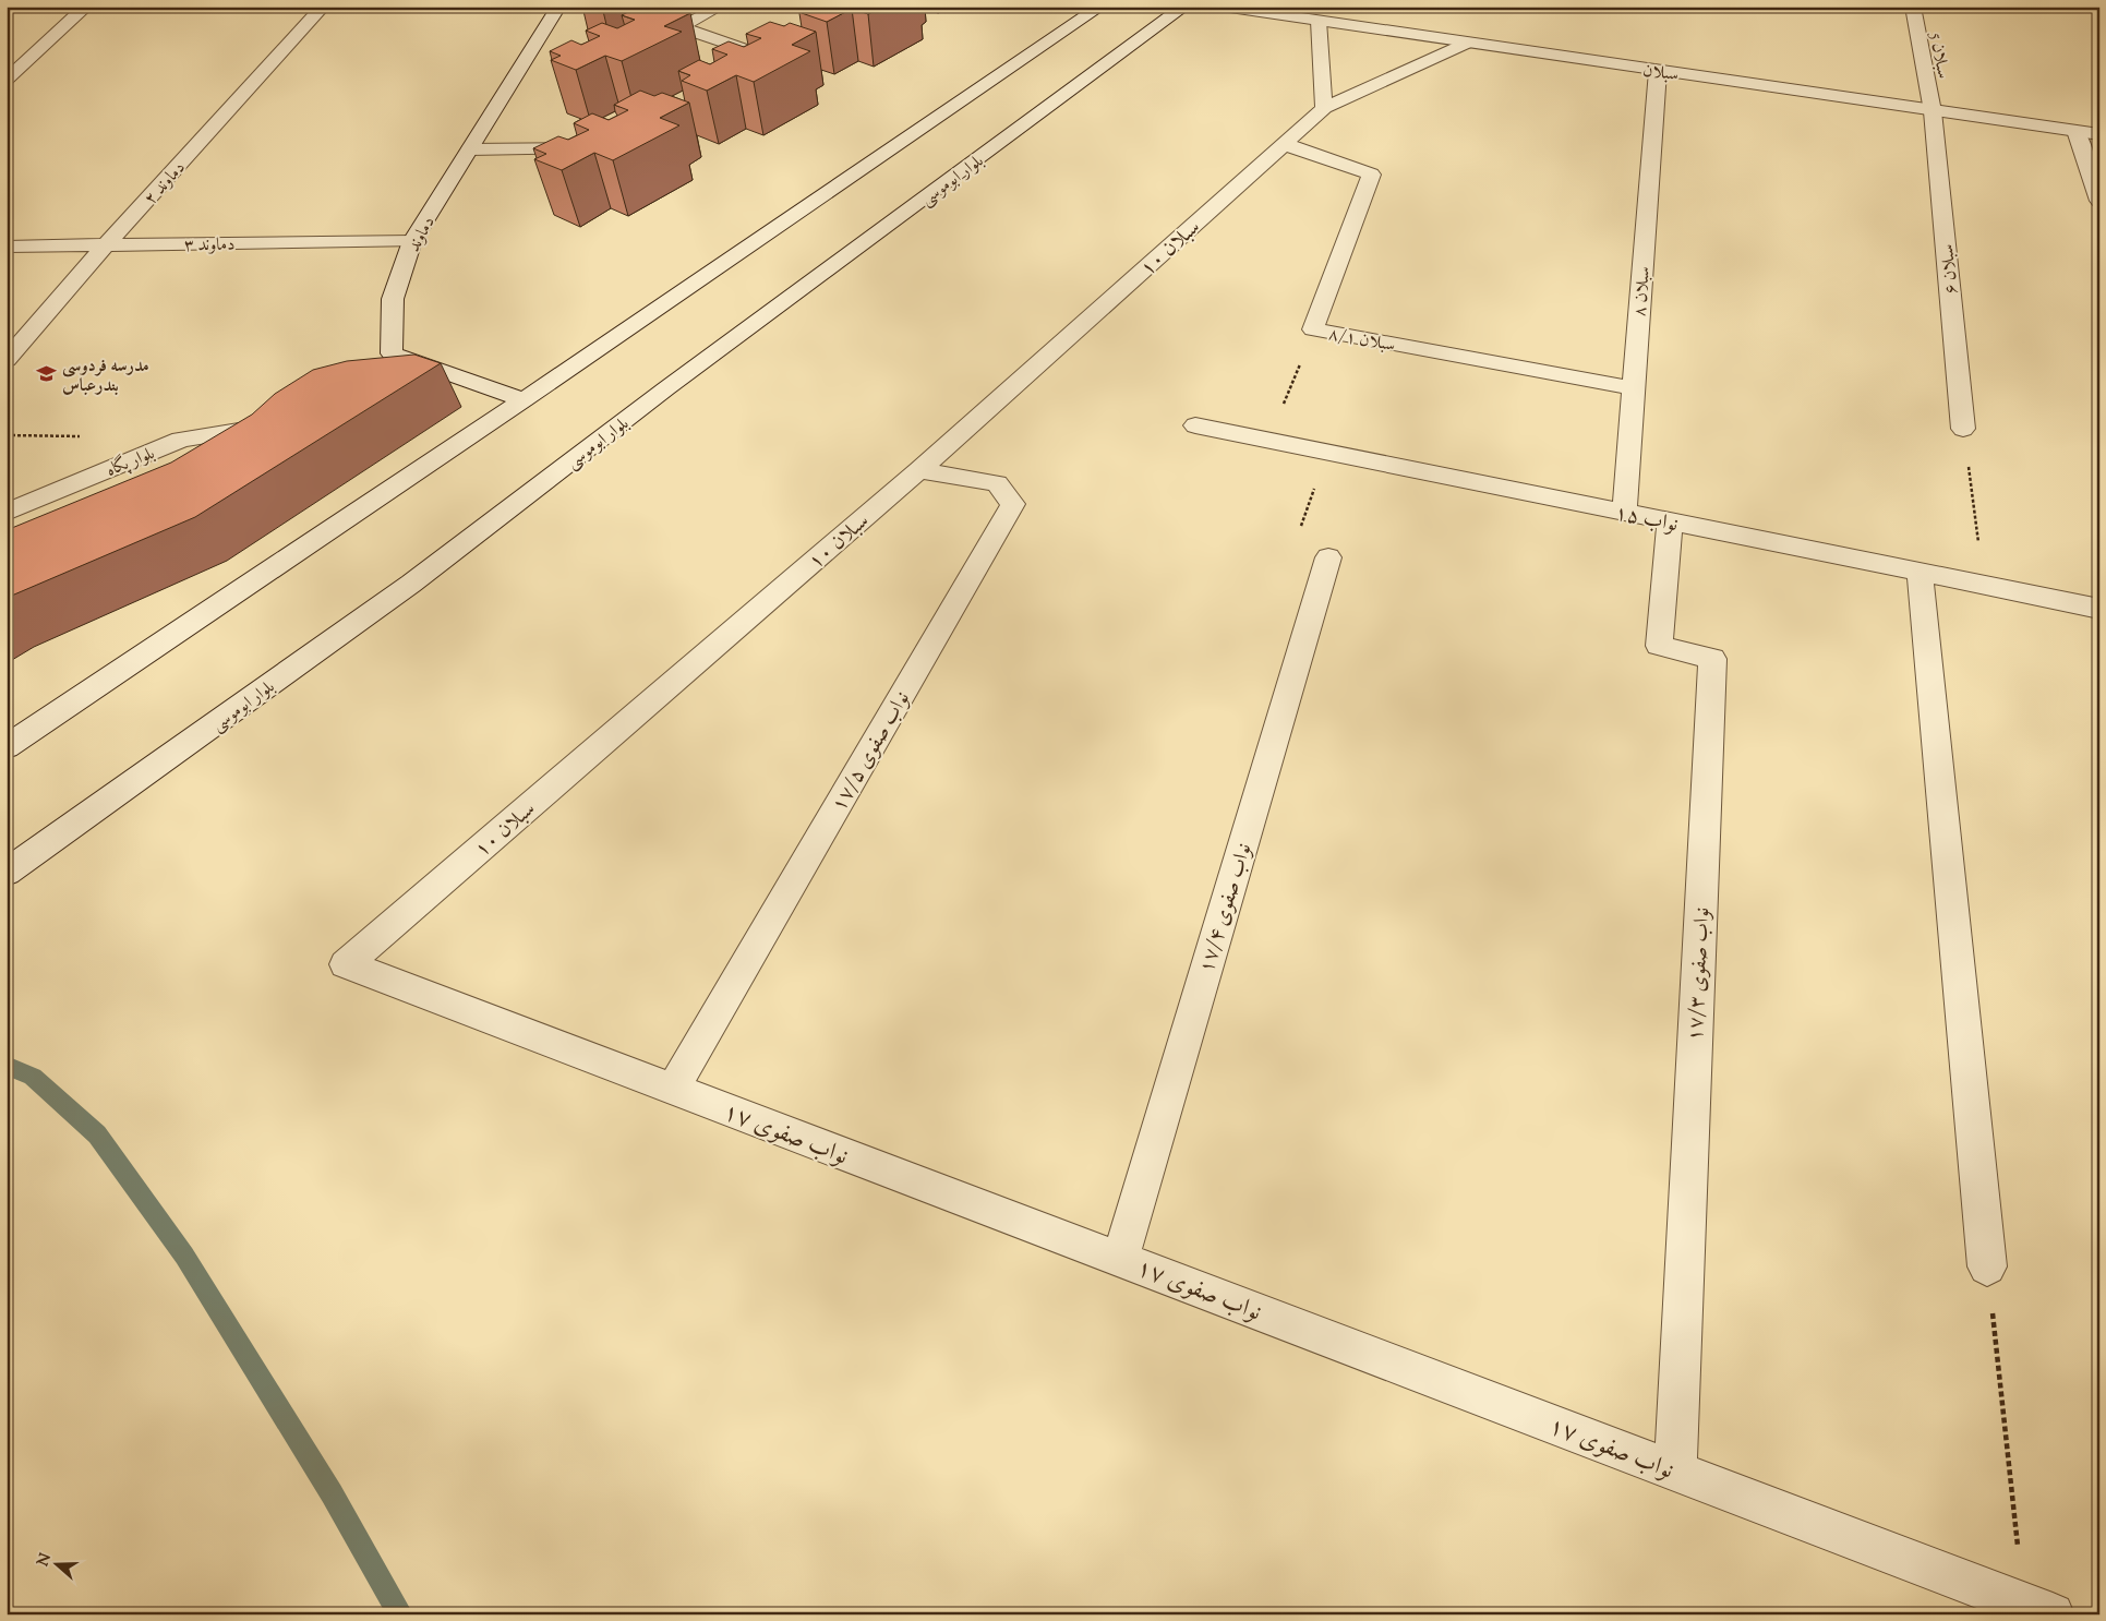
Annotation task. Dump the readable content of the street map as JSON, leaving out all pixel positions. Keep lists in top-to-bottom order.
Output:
{
  "streets": {
    "street": [
      "سبلان 5",
      "سبلان",
      "بلوار ابوموسی",
      "دماوند ۲",
      "دماوند",
      "دماوند ۳",
      "سبلان ۱۰",
      "سبلان ۶",
      "سبلان ۸",
      "سبلان ۸/۱",
      "بلوار پگاه",
      "نواب ۱۵",
      "نواب صفوی ۱۷/۵",
      "نواب صفوی ۱۷/۴",
      "نواب صفوی ۱۷/۳",
      "نواب صفوی ۱۷"
    ]
  },
  "crossings": [
    ["سبلان 5", "سبلان"],
    ["سبلان 5", "سبلان ۶"],
    ["سبلان", "سبلان ۱۰"],
    ["سبلان", "سبلان ۶"],
    ["سبلان", "سبلان ۸"],
    ["دماوند ۲", "دماوند ۳"],
    ["دماوند", "دماوند ۳"],
    ["سبلان ۱۰", "سبلان ۸/۱"],
    ["سبلان ۱۰", "نواب صفوی ۱۷/۵"],
    ["سبلان ۱۰", "نواب صفوی ۱۷"],
    ["سبلان ۸", "سبلان ۸/۱"],
    ["سبلان ۸", "نواب ۱۵"],
    ["نواب ۱۵", "نواب صفوی ۱۷/۳"],
    ["نواب صفوی ۱۷/۵", "نواب صفوی ۱۷"],
    ["نواب صفوی ۱۷/۴", "نواب صفوی ۱۷"],
    ["نواب صفوی ۱۷/۳", "نواب صفوی ۱۷"]
  ],
  "places": {
    "school or university": ["مدرسه فردوسی بندرعباس"]
  },
  "north": "left"
}
